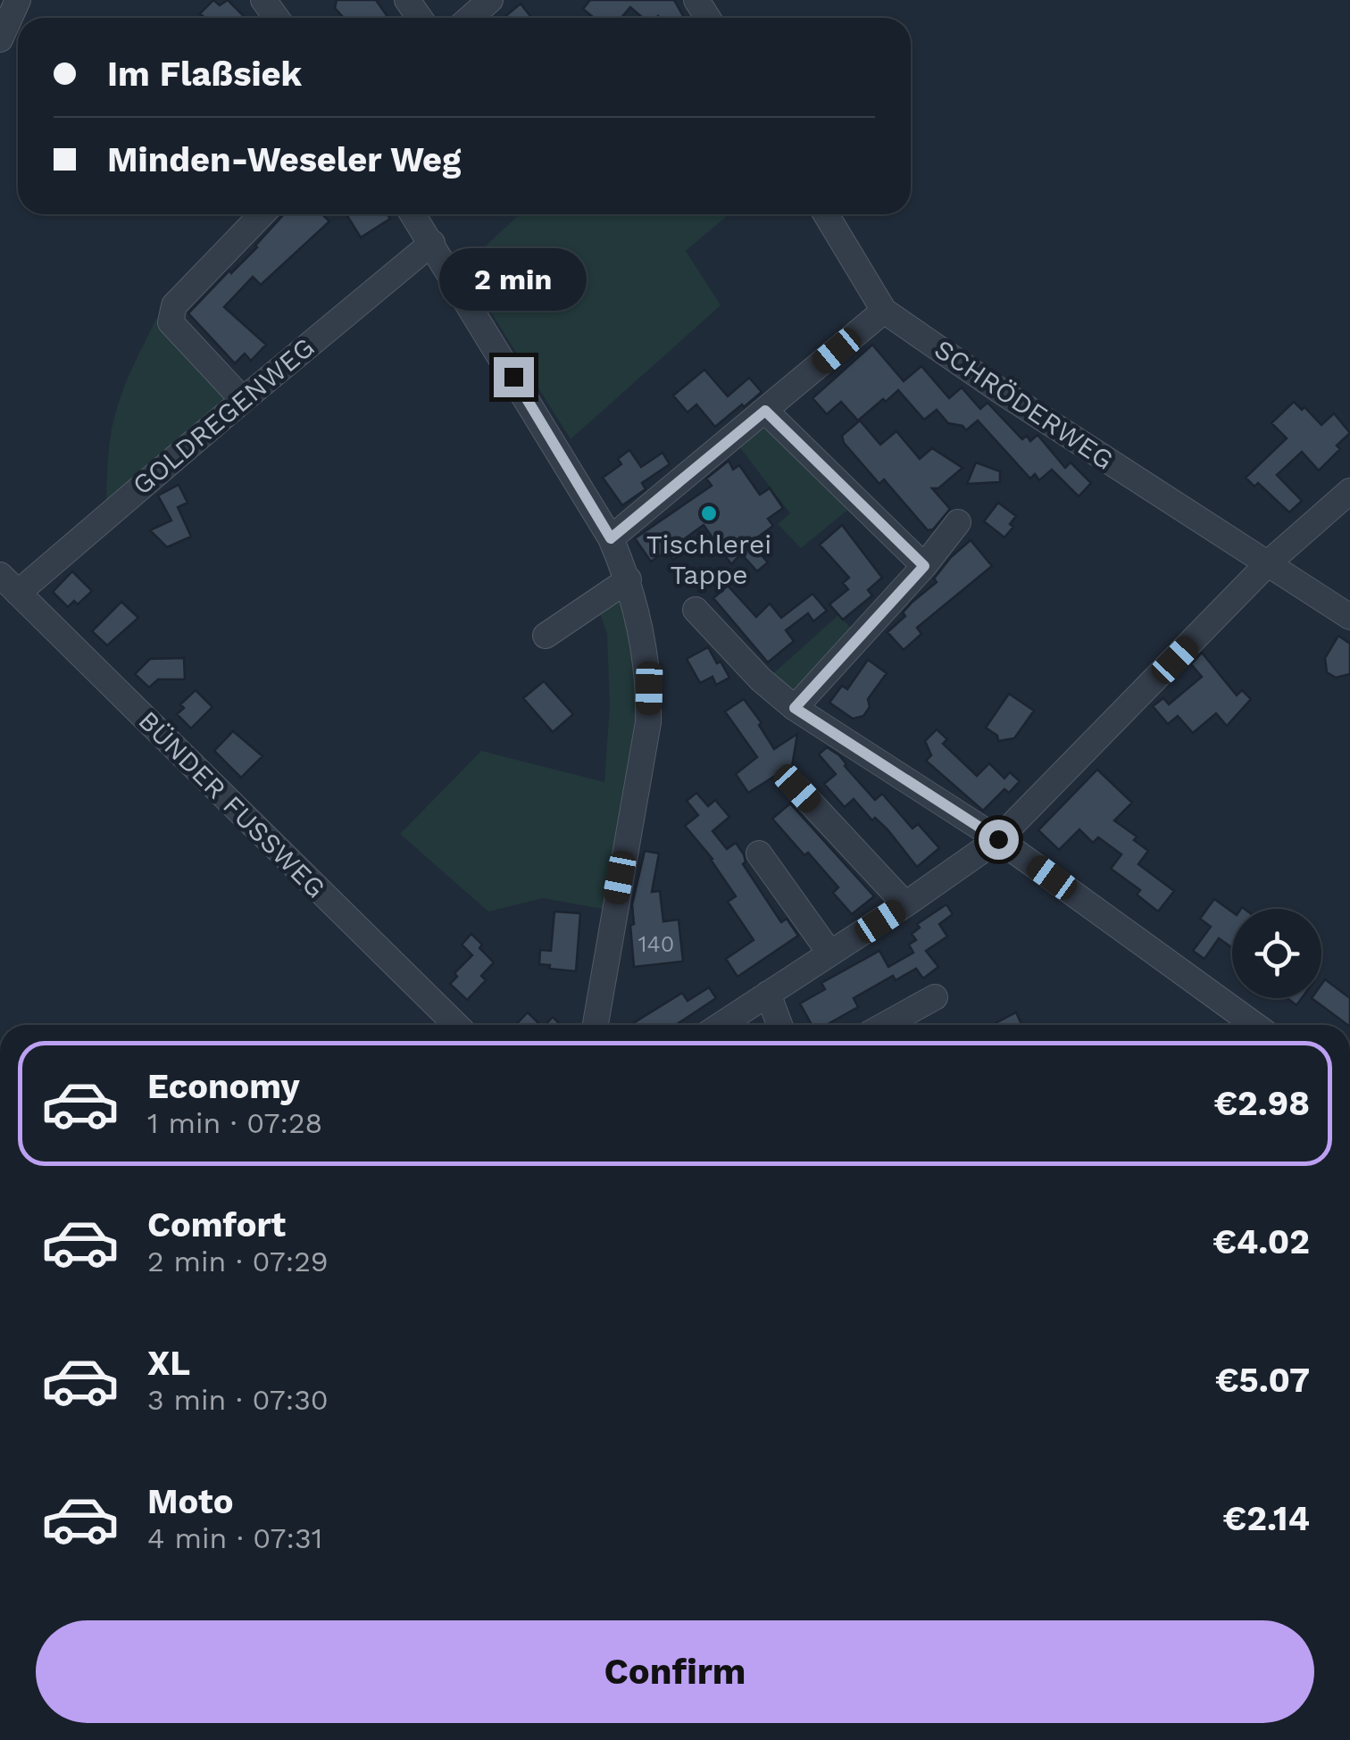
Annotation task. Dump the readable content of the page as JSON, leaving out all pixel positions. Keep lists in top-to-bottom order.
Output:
{
  "streets": {
    "street": ["SCHRÖDERWEG", "GOLDREGENWEG", "BÜNDER FUSSWEG"]
  },
  "crossings": [
    ["GOLDREGENWEG", "BÜNDER FUSSWEG"]
  ],
  "places": ["Tischlerei Tappe"],
  "house_numbers": ["140"],
  "page": {
    "banner": ["Im Flaßsiek", "Minden-Weseler Weg"],
    "bubble": "2 min",
    "list": [
      {
        "name": "Economy",
        "note": "1 min · 07:28",
        "value": "€2.98"
      },
      {
        "name": "Comfort",
        "note": "2 min · 07:29",
        "value": "€4.02"
      },
      {
        "name": "XL",
        "note": "3 min · 07:30",
        "value": "€5.07"
      },
      {
        "name": "Moto",
        "note": "4 min · 07:31",
        "value": "€2.14"
      }
    ],
    "buttons": "Confirm"
  }
}
